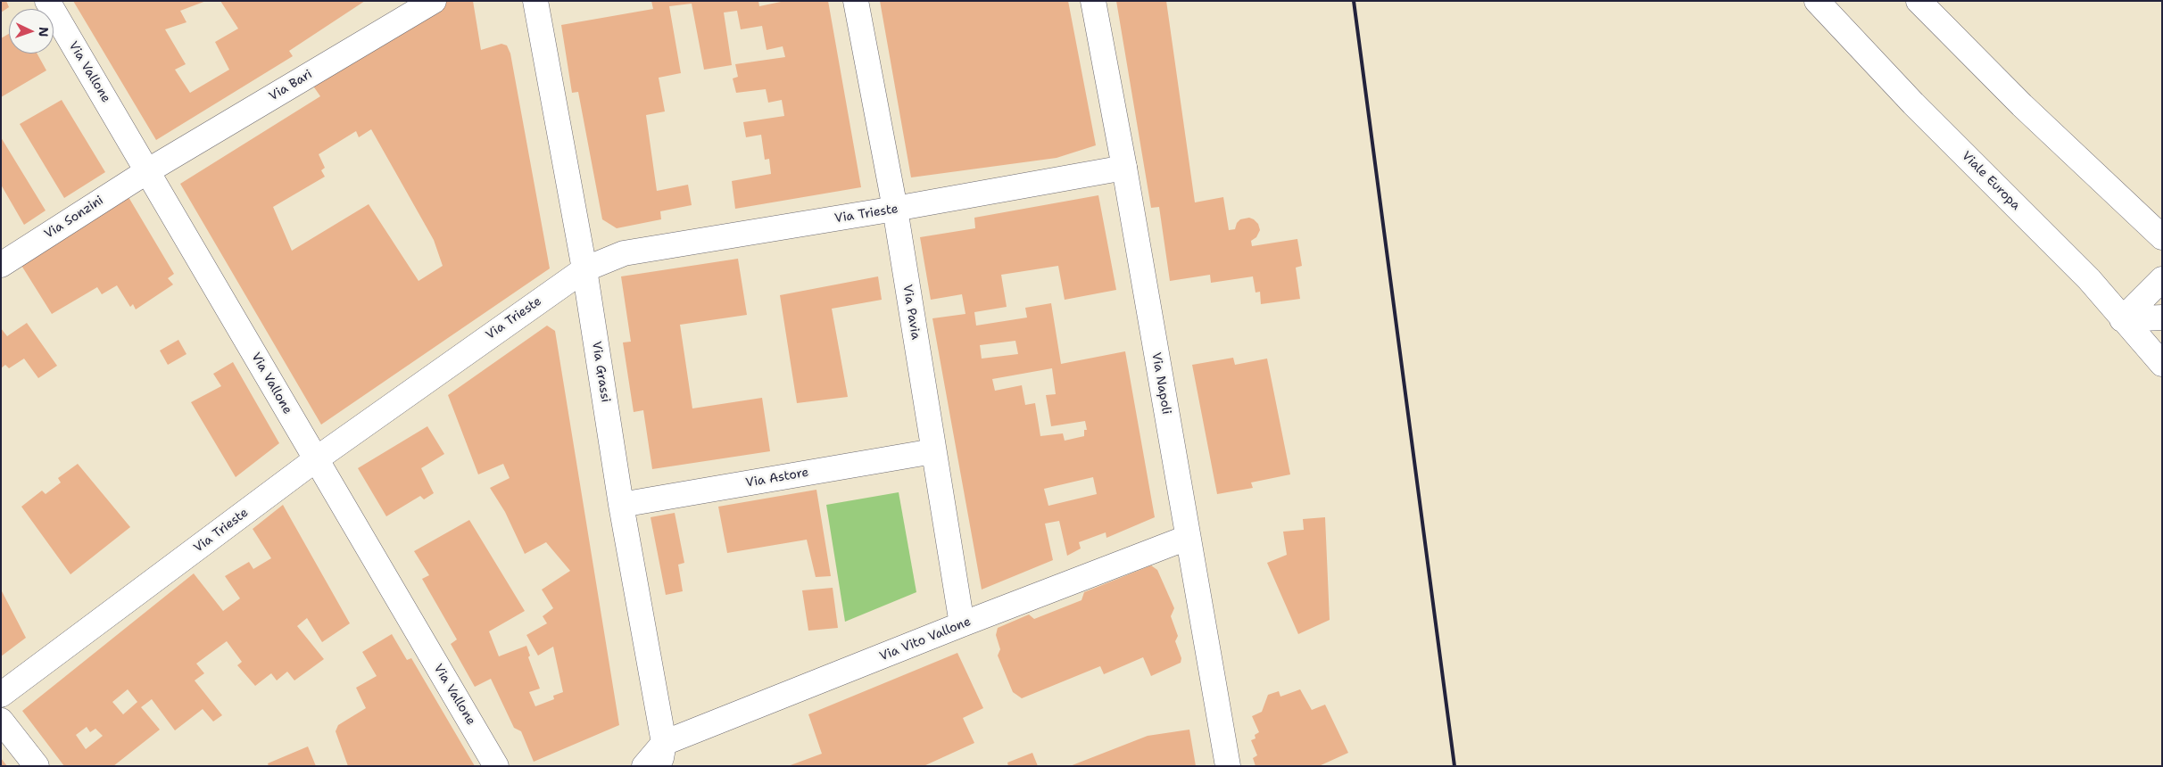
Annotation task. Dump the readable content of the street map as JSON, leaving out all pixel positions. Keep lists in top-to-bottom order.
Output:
{
  "streets": {
    "street": [
      "Via Vallone",
      "Via Bari",
      "Viale Europa",
      "Via Trieste",
      "Via Sonzini",
      "Via Pavia",
      "Via Grassi",
      "Via Napoli",
      "Via Astore",
      "Via Vito Vallone"
    ]
  },
  "crossings": [
    ["Via Vallone", "Via Bari"],
    ["Via Vallone", "Via Trieste"],
    ["Via Vallone", "Via Sonzini"],
    ["Via Bari", "Via Sonzini"],
    ["Via Trieste", "Via Pavia"],
    ["Via Trieste", "Via Grassi"],
    ["Via Trieste", "Via Napoli"],
    ["Via Pavia", "Via Astore"],
    ["Via Pavia", "Via Vito Vallone"],
    ["Via Grassi", "Via Astore"],
    ["Via Grassi", "Via Vito Vallone"],
    ["Via Napoli", "Via Vito Vallone"]
  ],
  "north": "right"
}
